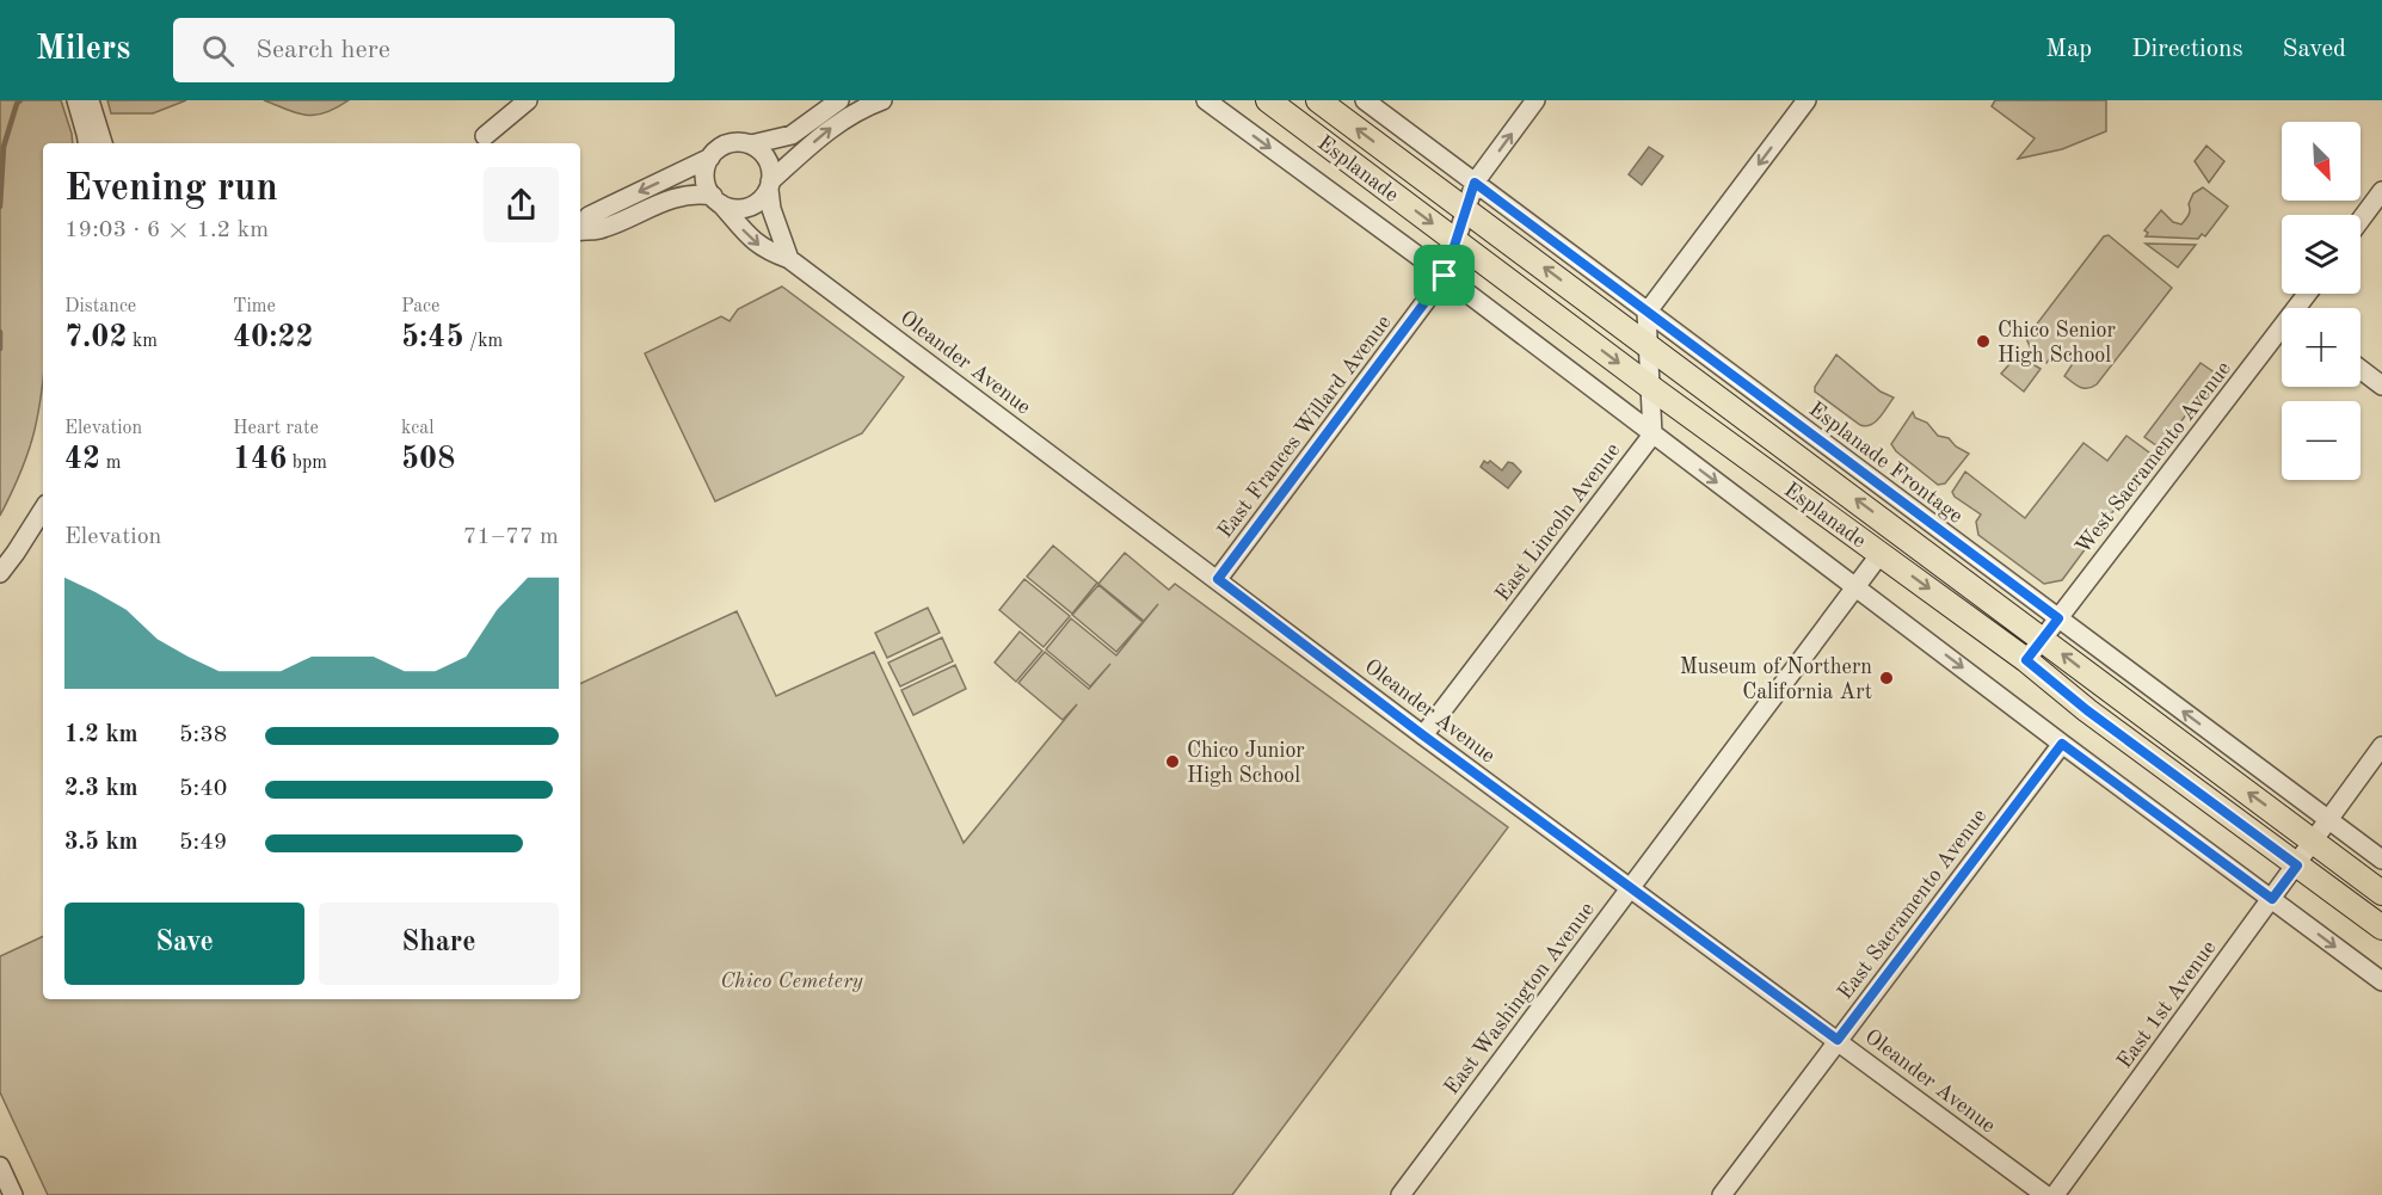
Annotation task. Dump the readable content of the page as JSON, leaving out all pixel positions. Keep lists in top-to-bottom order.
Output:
{
  "streets": {
    "main road": ["Esplanade"],
    "street": [
      "Oleander Avenue",
      "East Frances Willard Avenue",
      "West Sacramento Avenue",
      "Esplanade Frontage",
      "East Lincoln Avenue",
      "East Sacramento Avenue",
      "East Washington Avenue",
      "East 1st Avenue"
    ]
  },
  "crossings": [
    ["Esplanade", "East Frances Willard Avenue"],
    ["Esplanade", "West Sacramento Avenue"],
    ["Esplanade", "East Washington Avenue"],
    ["Esplanade", "East 1st Avenue"],
    ["Oleander Avenue", "East Frances Willard Avenue"],
    ["Oleander Avenue", "East Lincoln Avenue"],
    ["Oleander Avenue", "East Sacramento Avenue"],
    ["Oleander Avenue", "East Washington Avenue"],
    ["East Frances Willard Avenue", "Esplanade Frontage"],
    ["West Sacramento Avenue", "Esplanade Frontage"],
    ["Esplanade Frontage", "East 1st Avenue"]
  ],
  "parks": ["Chico Cemetery"],
  "places": ["Chico Senior High School", "Museum of Northern California Art", "Chico Junior High School"],
  "north": "bottom right",
  "page": {
    "header": "Milers",
    "search": "Search here",
    "nav": ["Map", "Directions", "Saved"],
    "map_buttons": ["+", "−"],
    "heading": ["Evening run", "19:03 · 6 × 1.2 km"],
    "stats": [
      ["Distance", "7.02 km"],
      ["Time", "40:22"],
      ["Pace", "5:45 /km"],
      ["Elevation", "42 m"],
      ["Heart rate", "146 bpm"],
      ["kcal", "508"]
    ],
    "chart": ["Elevation", "71–77 m"],
    "list": [
      {
        "name": "1.2 km",
        "note": "5:38"
      },
      {
        "name": "2.3 km",
        "note": "5:40"
      },
      {
        "name": "3.5 km",
        "note": "5:49"
      }
    ],
    "buttons": ["Save", "Share"]
  }
}
